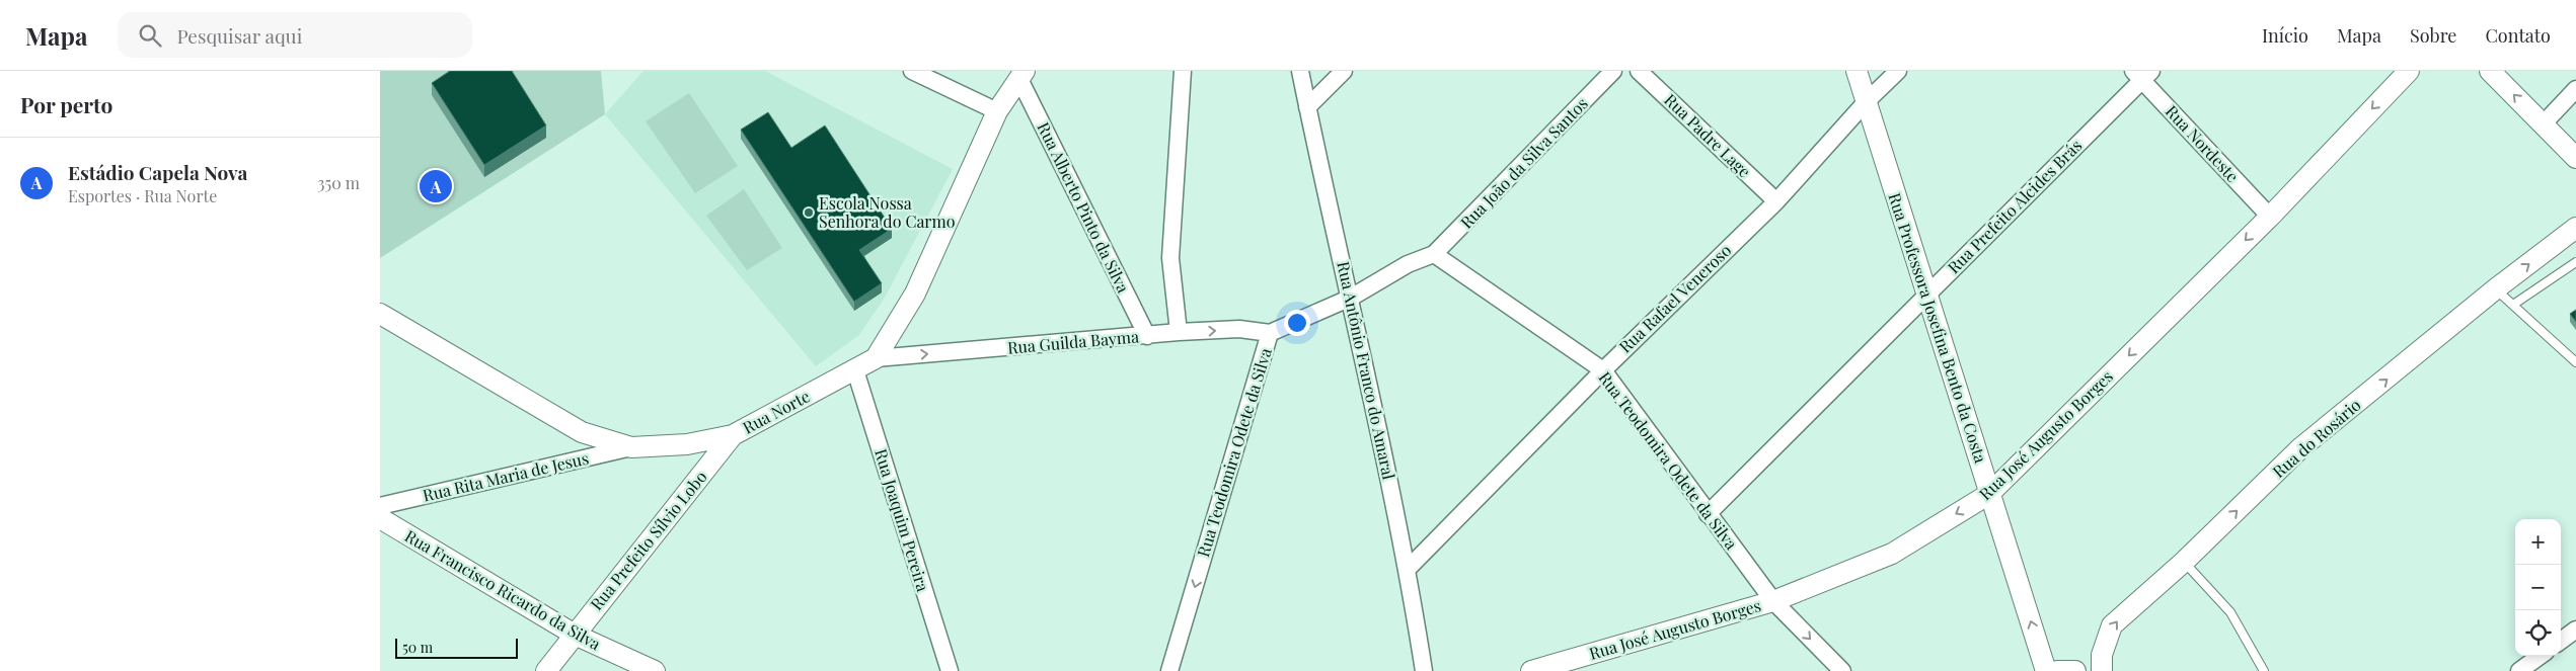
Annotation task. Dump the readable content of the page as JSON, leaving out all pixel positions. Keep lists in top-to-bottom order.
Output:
{
  "streets": {
    "street": [
      "Rua Padre Lage",
      "Rua Nordeste",
      "Rua João da Silva Santos",
      "Rua Prefeito Alcides Brás",
      "Rua Alberto Pinto da Silva",
      "Rua Rafael Veneroso",
      "Rua Professora Josefina Bento da Costa",
      "Rua Guilda Bayma",
      "Rua Antônio Franco do Amaral",
      "Rua Norte",
      "Rua José Augusto Borges",
      "Rua do Rosário",
      "Rua Teodomira Odete da Silva",
      "Rua Rita Maria de Jesus",
      "Rua Joaquim Pereira",
      "Rua Prefeito Sílvio Lobo",
      "Rua Francisco Ricardo da Silva"
    ]
  },
  "crossings": [
    ["Rua Padre Lage", "Rua Rafael Veneroso"],
    ["Rua Nordeste", "Rua Prefeito Alcides Brás"],
    ["Rua Nordeste", "Rua José Augusto Borges"],
    ["Rua João da Silva Santos", "Rua Teodomira Odete da Silva"],
    ["Rua Prefeito Alcides Brás", "Rua Professora Josefina Bento da Costa"],
    ["Rua Prefeito Alcides Brás", "Rua Teodomira Odete da Silva"],
    ["Rua Alberto Pinto da Silva", "Rua Guilda Bayma"],
    ["Rua Alberto Pinto da Silva", "Rua Norte"],
    ["Rua Rafael Veneroso", "Rua Professora Josefina Bento da Costa"],
    ["Rua Rafael Veneroso", "Rua Antônio Franco do Amaral"],
    ["Rua Rafael Veneroso", "Rua Teodomira Odete da Silva"],
    ["Rua Professora Josefina Bento da Costa", "Rua José Augusto Borges"],
    ["Rua Guilda Bayma", "Rua Norte"],
    ["Rua Guilda Bayma", "Rua Teodomira Odete da Silva"],
    ["Rua Antônio Franco do Amaral", "Rua Teodomira Odete da Silva"],
    ["Rua Norte", "Rua Rita Maria de Jesus"],
    ["Rua Norte", "Rua Joaquim Pereira"],
    ["Rua Norte", "Rua Prefeito Sílvio Lobo"],
    ["Rua José Augusto Borges", "Rua Teodomira Odete da Silva"],
    ["Rua Prefeito Sílvio Lobo", "Rua Francisco Ricardo da Silva"]
  ],
  "one_way": [
    "Rua Guilda Bayma",
    "Rua José Augusto Borges",
    "Rua do Rosário",
    "Rua Teodomira Odete da Silva"
  ],
  "places": ["Escola Nossa Senhora do Carmo"],
  "scale_bar": "50 m",
  "page": {
    "header": "Mapa",
    "search": "Pesquisar aqui",
    "nav": [
      "Início",
      "Mapa",
      "Sobre",
      "Contato"
    ],
    "heading": "Por perto",
    "list": [
      {
        "mark": "A",
        "name": "Estádio Capela Nova",
        "note": "Esportes · Rua Norte",
        "value": "350 m"
      }
    ],
    "pins": "A",
    "map_buttons": ["+", "−"],
    "scale": "50 m"
  }
}
